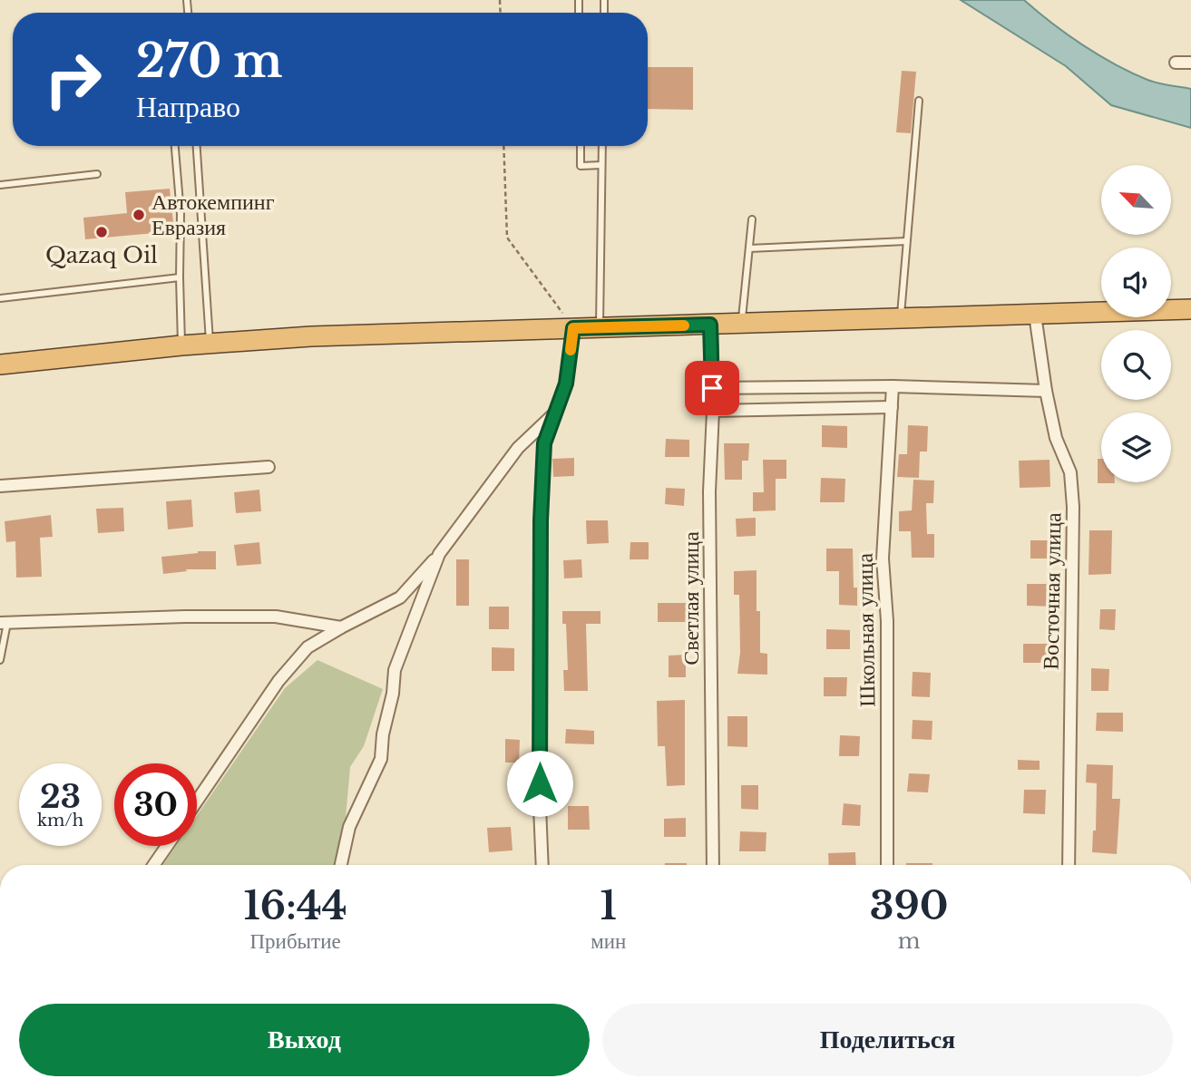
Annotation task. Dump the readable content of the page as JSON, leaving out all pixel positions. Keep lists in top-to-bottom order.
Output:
{
  "streets": {
    "street": ["Восточная улица", "Светлая улица", "Школьная улица"]
  },
  "places": ["Автокемпинг Евразия", "Qazaq Oil"],
  "north": "top left",
  "page": {
    "turn": ["270 m", "Направо"],
    "speed": "23 km/h",
    "limit": "30",
    "eta": [
      "16:44",
      "Прибытие",
      "1",
      "мин",
      "390",
      "m"
    ],
    "buttons": ["Выход", "Поделиться"]
  }
}
